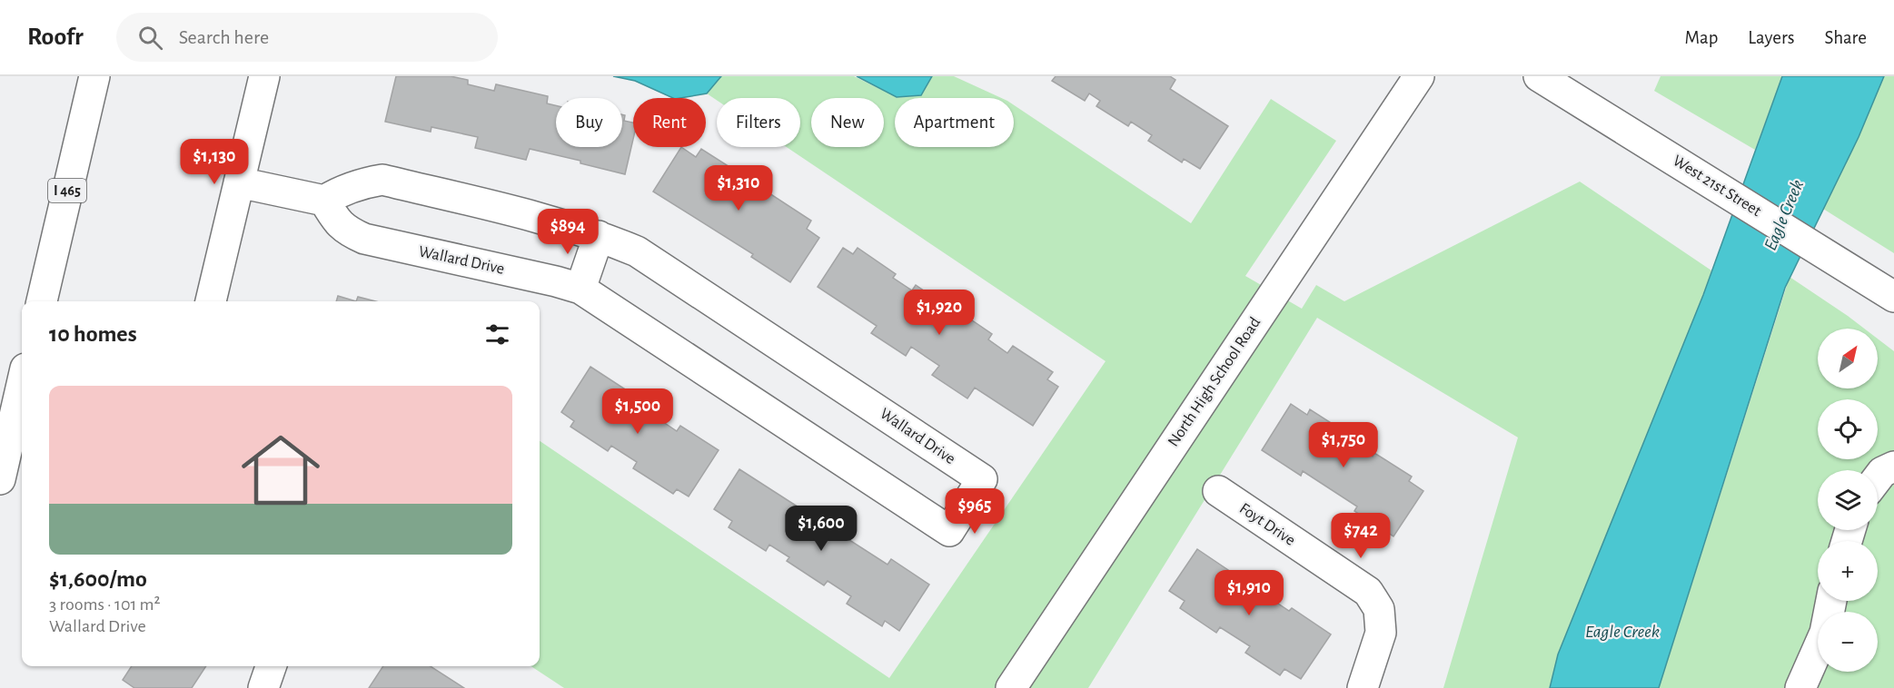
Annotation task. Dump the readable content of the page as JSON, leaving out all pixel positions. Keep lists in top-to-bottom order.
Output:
{
  "streets": {
    "main road": [
      "West 21st Street",
      "I 465",
      "Wallard Drive",
      "North High School Road",
      "Foyt Drive"
    ]
  },
  "water": ["Eagle Creek"],
  "north": "top right",
  "page": {
    "header": "Roofr",
    "search": "Search here",
    "nav": ["Map", "Layers", "Share"],
    "chip": [
      "Buy",
      "Rent",
      "Filters",
      "New",
      "Apartment"
    ],
    "price": [
      "$1,130",
      "$1,310",
      "$894",
      "$1,920",
      "$1,500",
      "$1,750",
      "$965",
      "$1,600",
      "$742",
      "$1,910"
    ],
    "heading": "10 homes",
    "map_buttons": ["+", "−"],
    "list": [
      {
        "name": "$1,600/mo",
        "note": "3 rooms · 101 m² · Wallard Drive"
      }
    ]
  }
}
